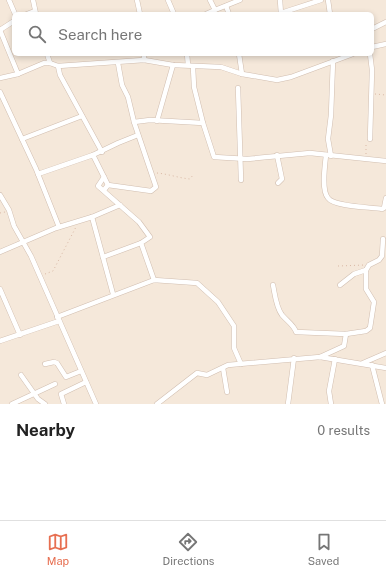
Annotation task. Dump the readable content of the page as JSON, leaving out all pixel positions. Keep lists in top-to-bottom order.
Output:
{
  "page": {
    "search": "Search here",
    "heading": ["Nearby", "0 results"],
    "nav": ["Map", "Directions", "Saved"]
  }
}
